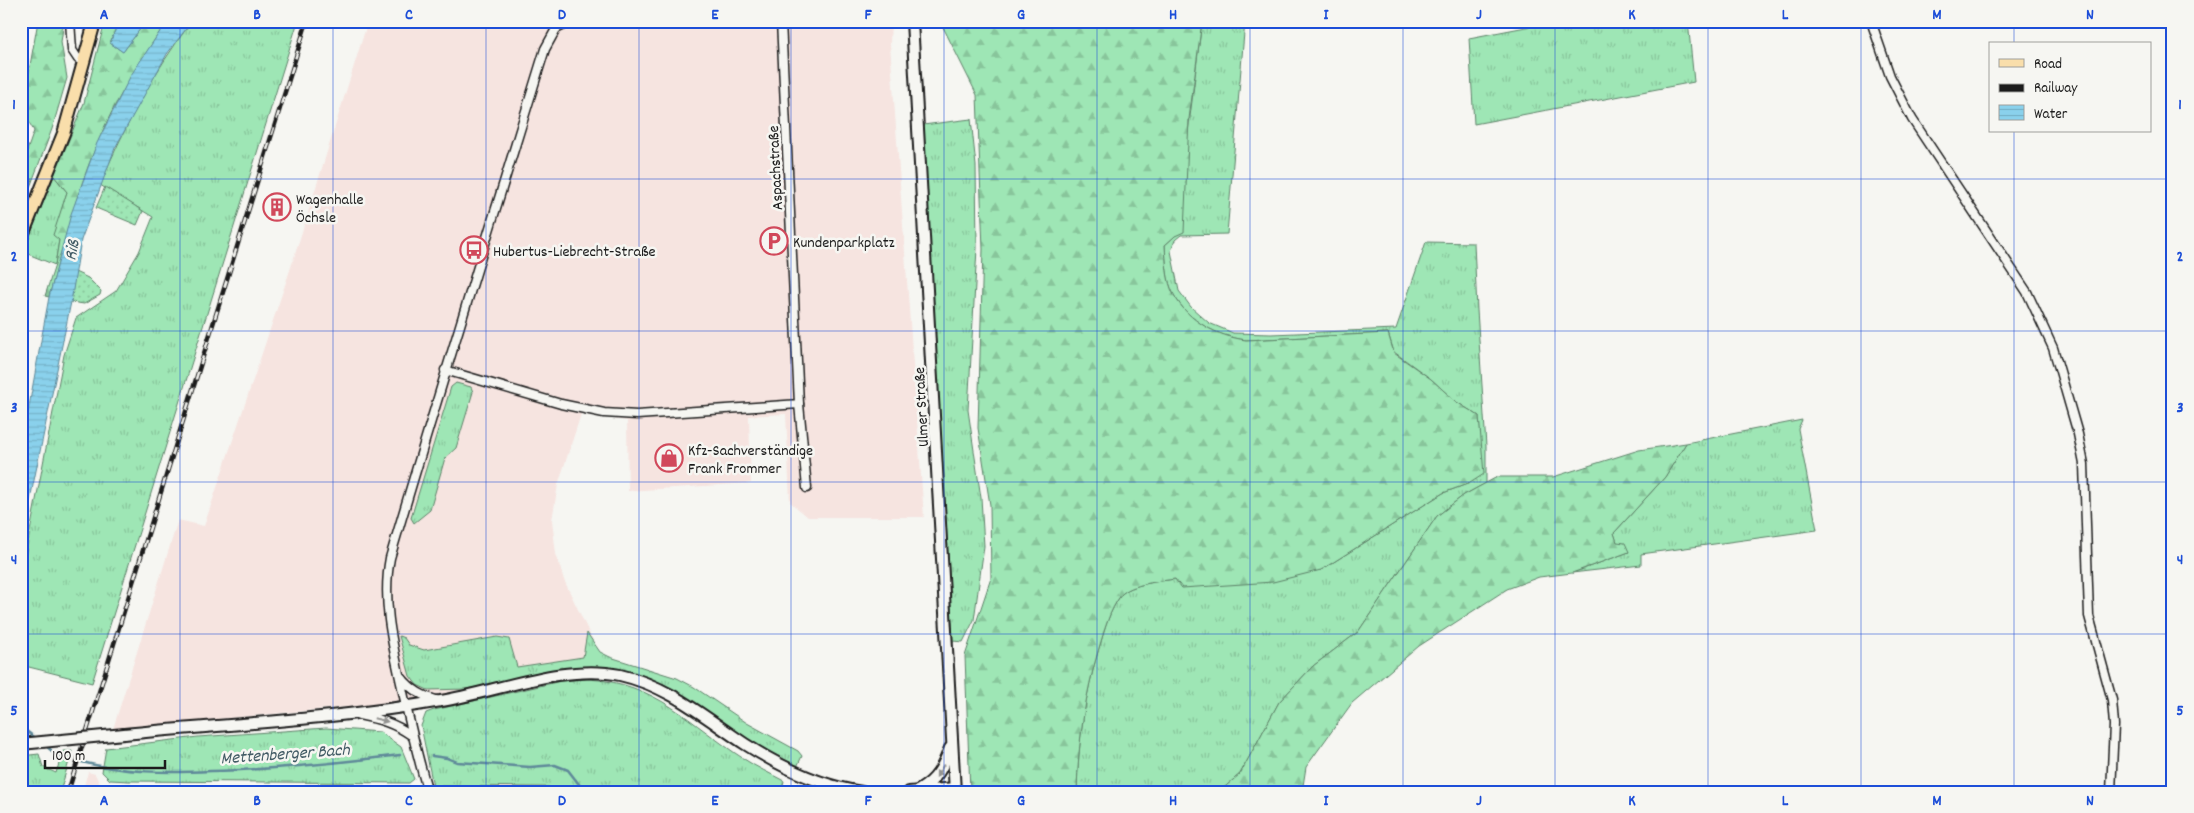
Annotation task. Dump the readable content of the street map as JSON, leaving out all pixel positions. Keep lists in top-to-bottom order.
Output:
{
  "streets": {
    "main road": ["Ulmer Straße"],
    "street": ["Aspachstraße"]
  },
  "water": ["Riß", "Mettenberger Bach"],
  "places": {
    "building": ["Wagenhalle Öchsle"],
    "parking": ["Kundenparkplatz"],
    "bus stop": ["Hubertus-Liebrecht-Straße"],
    "shop": ["Kfz-Sachverständige Frank Frommer"]
  },
  "legend": ["Road", "Railway", "Water"],
  "scale_bar": "100 m",
  "grid": {
    "columns": [
      "A",
      "B",
      "C",
      "D",
      "E",
      "F",
      "G",
      "H",
      "I",
      "J",
      "K",
      "L",
      "M",
      "N"
    ],
    "rows": [
      "1",
      "2",
      "3",
      "4",
      "5"
    ]
  }
}
